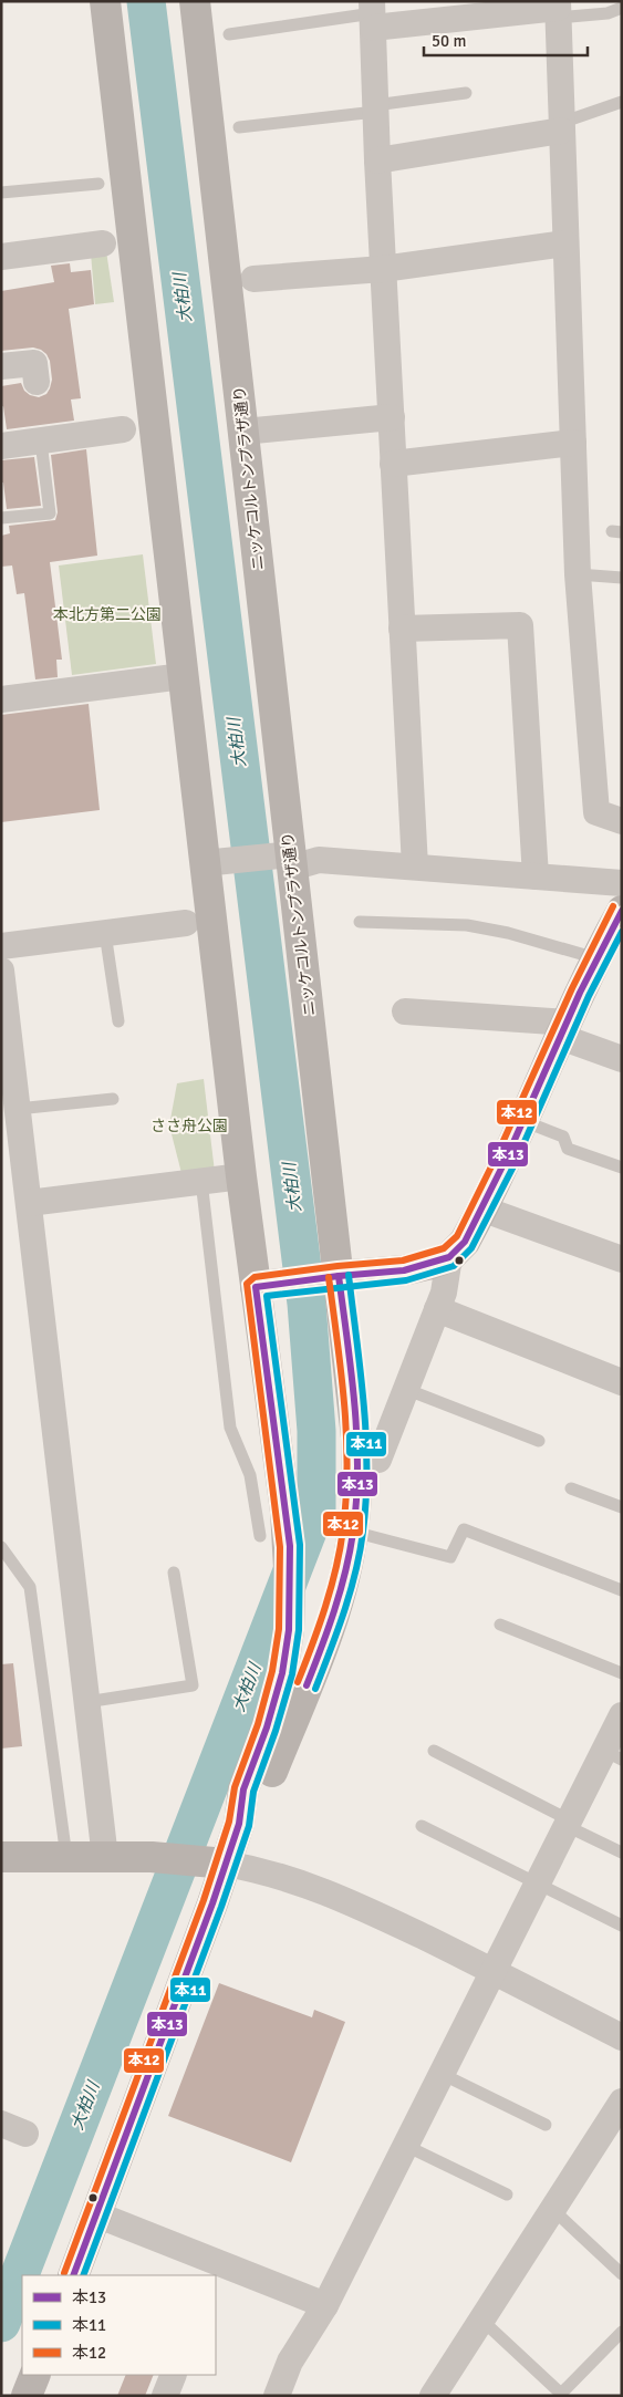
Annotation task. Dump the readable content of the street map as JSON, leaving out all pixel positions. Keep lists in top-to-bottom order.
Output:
{
  "streets": {
    "street": ["ニッケコルトンプラザ通り"]
  },
  "water": ["大柏川"],
  "parks": ["本北方第二公園", "ささ舟公園"],
  "lines": ["transit line 本12", "transit line 本13", "transit line 本11"],
  "legend": ["本13", "本11", "本12"],
  "scale_bar": "50 m"
}
